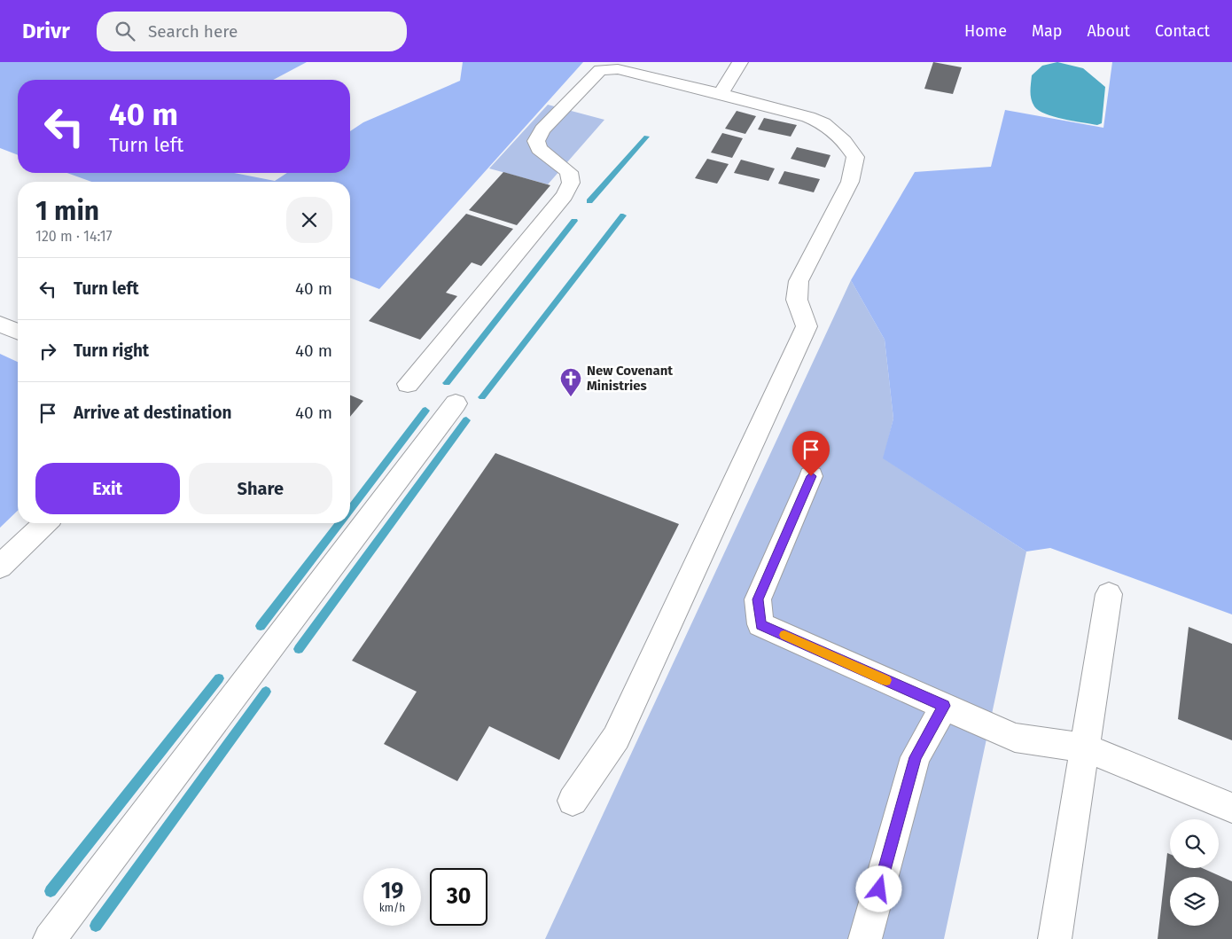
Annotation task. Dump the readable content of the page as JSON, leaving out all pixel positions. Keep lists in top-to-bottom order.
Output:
{
  "places": {
    "church": ["New Covenant Ministries"]
  },
  "page": {
    "header": "Drivr",
    "search": "Search here",
    "nav": [
      "Home",
      "Map",
      "About",
      "Contact"
    ],
    "turn": ["40 m", "Turn left"],
    "heading": ["1 min", "120 m · 14:17"],
    "list": [
      {
        "name": "Turn left",
        "value": "40 m"
      },
      {
        "name": "Turn right",
        "value": "40 m"
      },
      {
        "name": "Arrive at destination",
        "value": "40 m"
      }
    ],
    "buttons": ["Exit", "Share"],
    "speed": "19 km/h",
    "limit": "30"
  }
}
